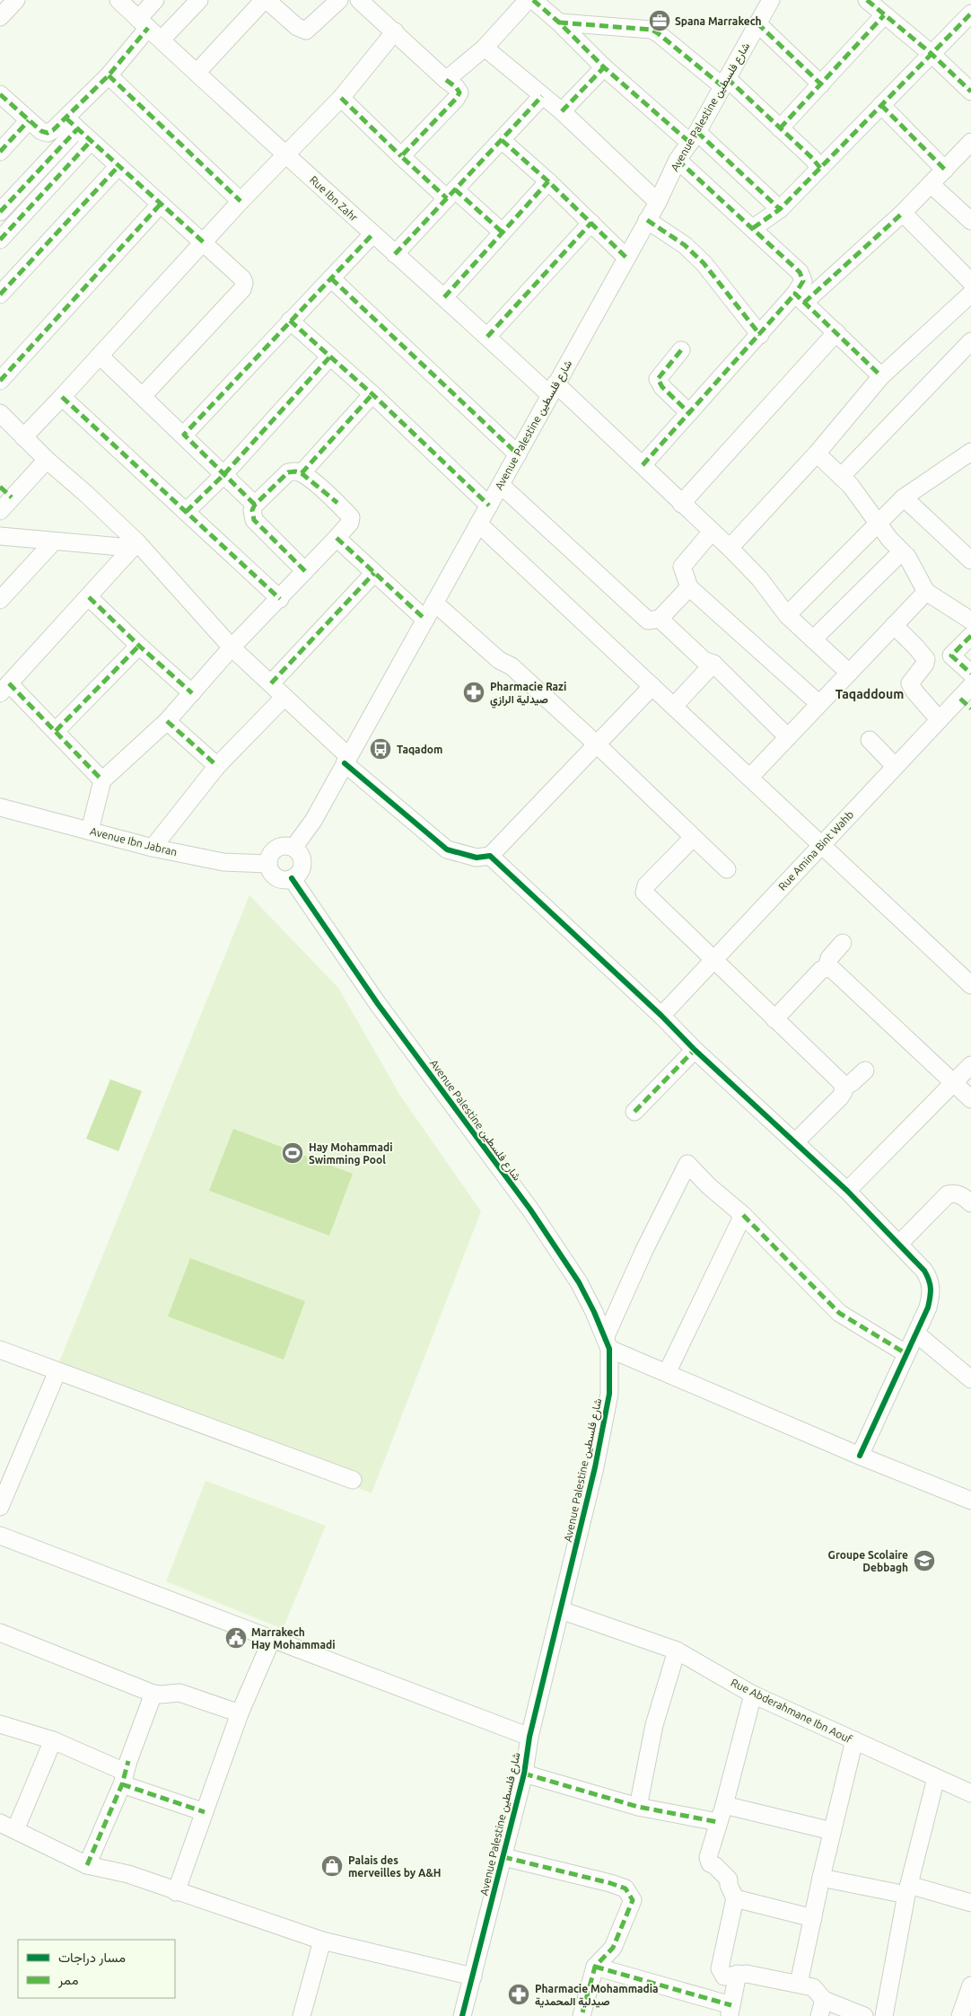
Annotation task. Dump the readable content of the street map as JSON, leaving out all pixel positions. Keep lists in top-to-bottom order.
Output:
{
  "streets": {
    "street": [
      "Avenue Palestine شارع فلسطين",
      "Rue Ibn Zahr",
      "Avenue Ibn Jabran",
      "Rue Amina Bint Wahb",
      "Rue Abderahmane Ibn Aouf"
    ]
  },
  "crossings": [
    ["Avenue Palestine شارع فلسطين", "Rue Ibn Zahr"],
    ["Avenue Palestine شارع فلسطين", "Avenue Ibn Jabran"],
    ["Avenue Palestine شارع فلسطين", "Rue Abderahmane Ibn Aouf"]
  ],
  "districts": ["Taqaddoum"],
  "places": {
    "office": ["Spana Marrakech"],
    "pharmacy": ["Pharmacie Razi صيدلية الرازي", "Pharmacie Mohammadia صيدلية المحمدية"],
    "bus stop": ["Taqadom"],
    "sports": ["Hay Mohammadi Swimming Pool"],
    "school or university": ["Groupe Scolaire Debbagh"],
    "public building": ["Marrakech Hay Mohammadi"],
    "shop": ["Palais des merveilles by A&H"]
  },
  "legend": ["مسار دراجات", "ممر"]
}
